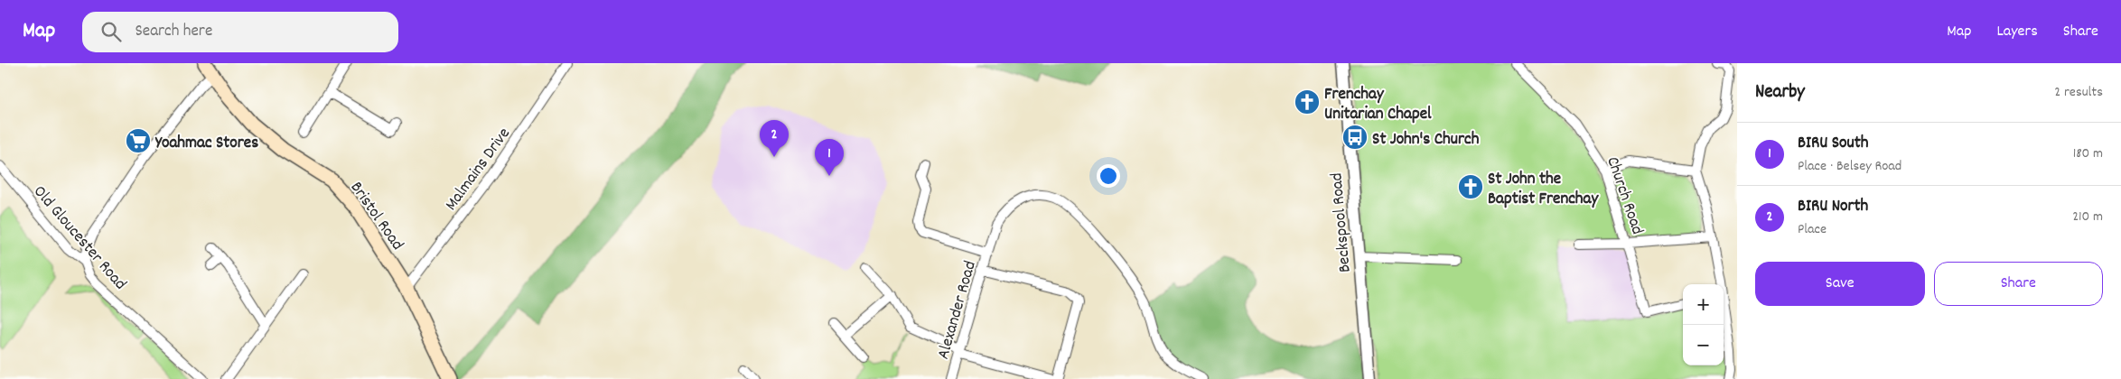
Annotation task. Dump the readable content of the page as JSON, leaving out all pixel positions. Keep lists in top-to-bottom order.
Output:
{
  "streets": {
    "main road": ["Bristol Road"],
    "street": [
      "Malmains Drive",
      "Church Road",
      "Beckspool Road",
      "Old Gloucester Road",
      "Alexander Road"
    ]
  },
  "crossings": [
    ["Malmains Drive", "Bristol Road"]
  ],
  "places": {
    "church": ["Frenchay Unitarian Chapel", "St John the Baptist Frenchay"],
    "bus stop": ["St John's Church"],
    "supermarket": ["Yoahmac Stores"]
  },
  "page": {
    "header": "Map",
    "search": "Search here",
    "nav": ["Map", "Layers", "Share"],
    "heading": ["Nearby", "2 results"],
    "pins": ["2", "1"],
    "list": [
      {
        "mark": "1",
        "name": "BIRU South",
        "note": "Place · Belsey Road",
        "value": "180 m"
      },
      {
        "mark": "2",
        "name": "BIRU North",
        "note": "Place",
        "value": "210 m"
      }
    ],
    "buttons": ["Save", "Share"],
    "map_buttons": ["+", "−"]
  }
}
